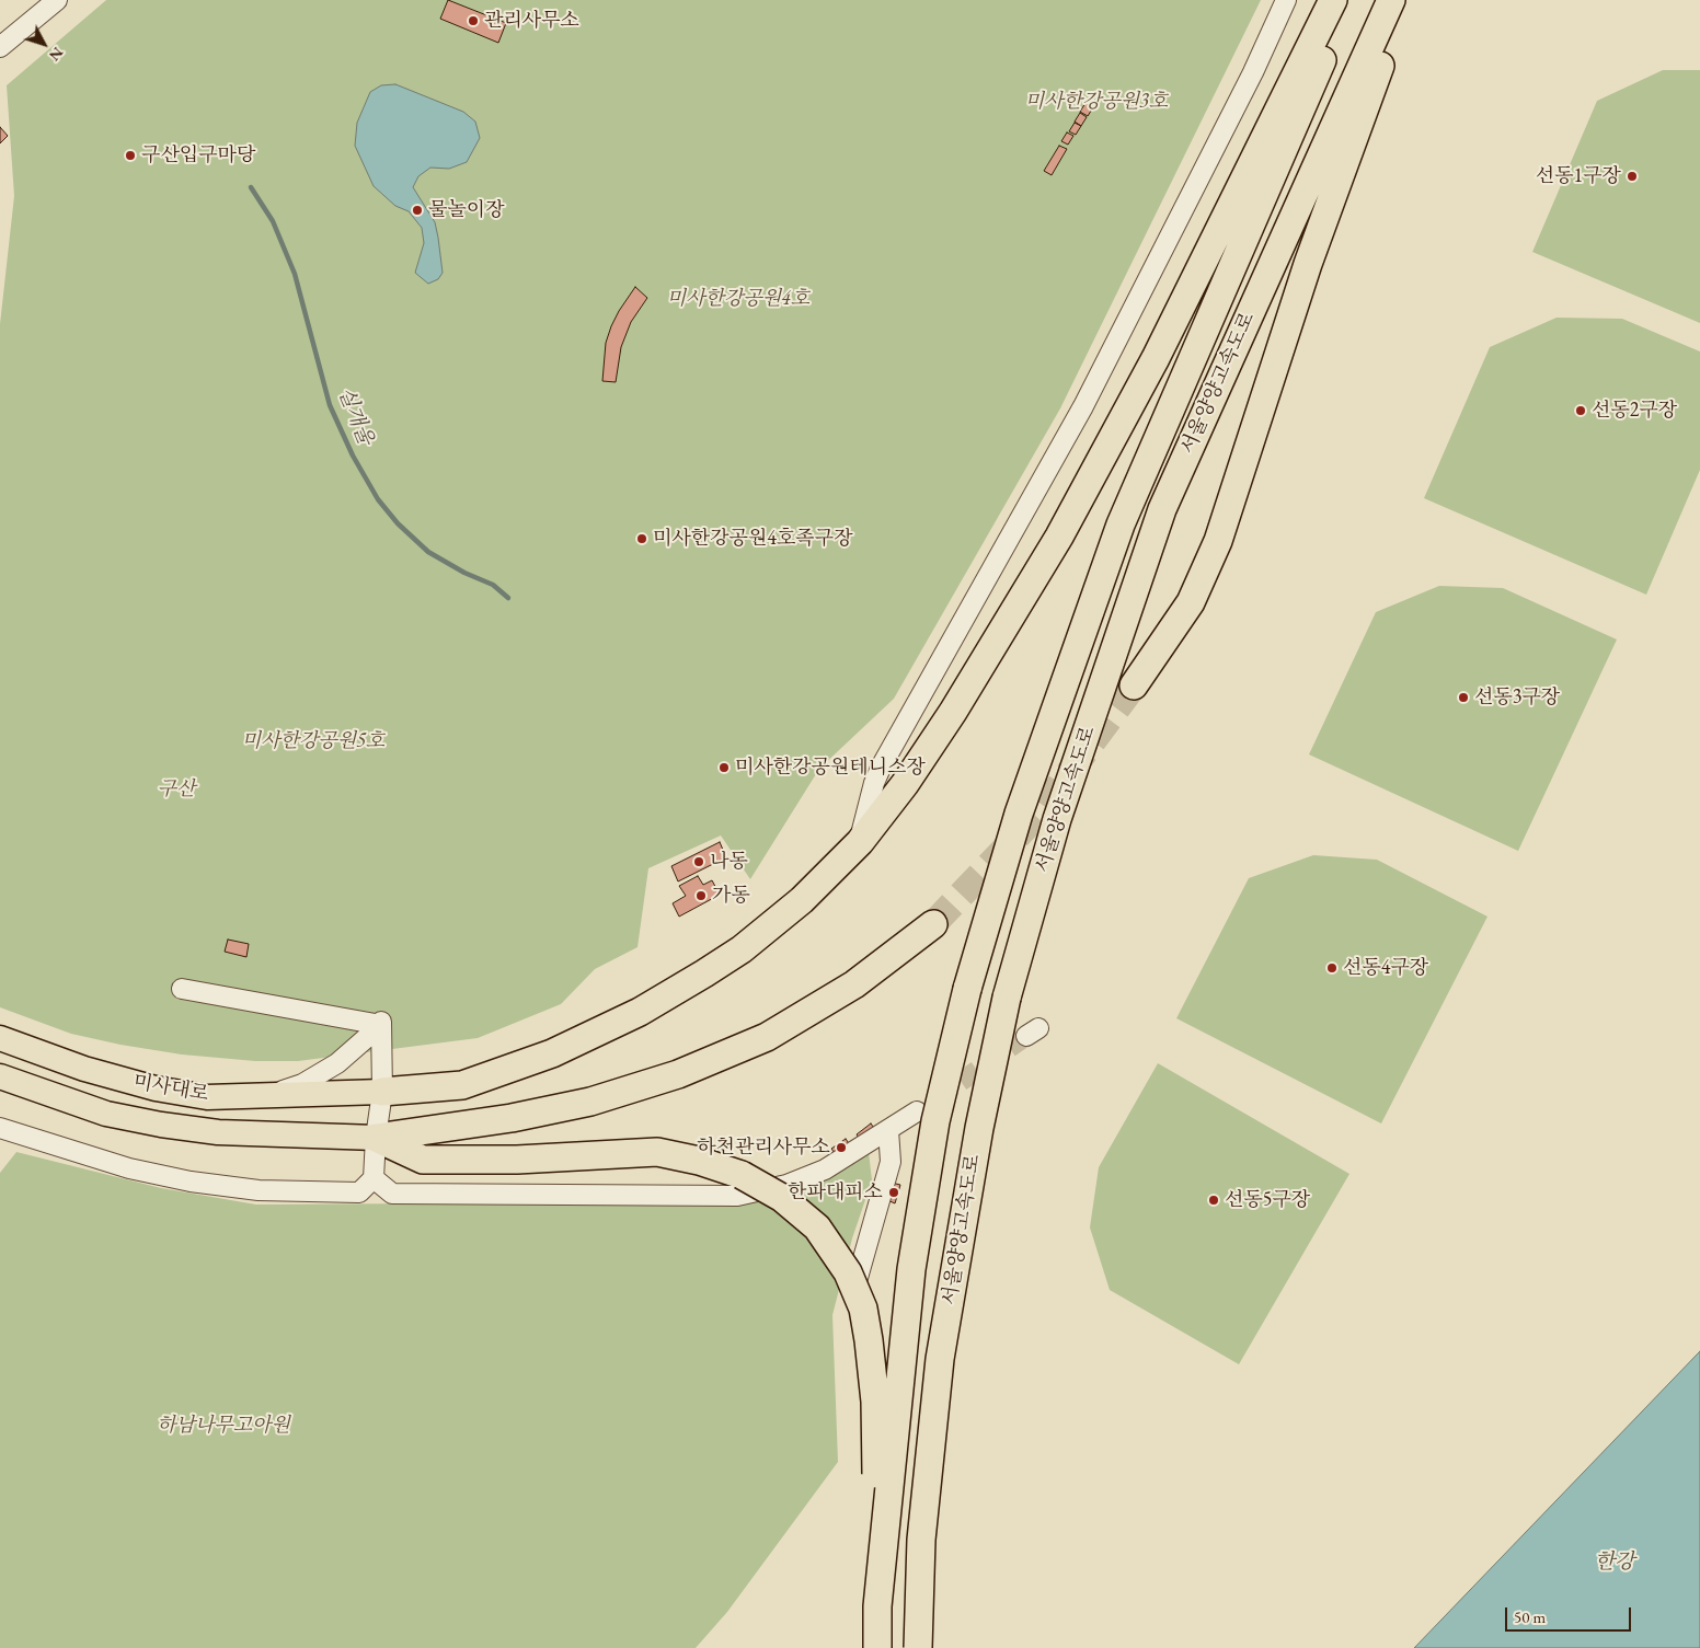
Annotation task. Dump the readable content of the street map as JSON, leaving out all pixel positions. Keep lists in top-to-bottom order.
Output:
{
  "streets": {
    "highway": ["서울양양고속도로"],
    "main road": ["미사대로"]
  },
  "water": ["실개울", "한강"],
  "parks": [
    "미사한강공원3호",
    "미사한강공원4호",
    "미사한강공원5호",
    "구산",
    "하남나무고아원"
  ],
  "places": [
    "관리사무소",
    "구산입구마당",
    "선동1구장",
    "물놀이장",
    "선동2구장",
    "미사한강공원4호족구장",
    "선동3구장",
    "미사한강공원테니스장",
    "나동",
    "가동",
    "선동4구장",
    "하천관리사무소",
    "한파대피소",
    "선동5구장"
  ],
  "scale_bar": "50 m",
  "north": "bottom right"
}
